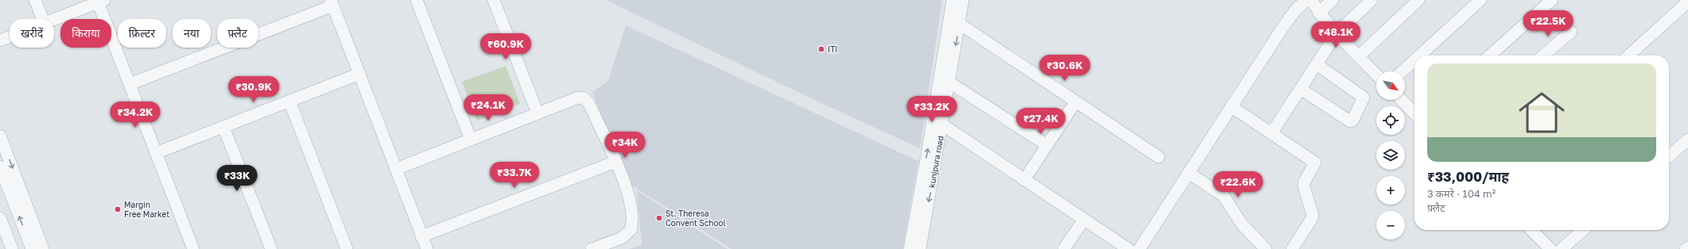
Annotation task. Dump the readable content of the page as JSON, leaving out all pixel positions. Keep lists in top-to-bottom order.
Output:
{
  "streets": {
    "street": ["kunjpura road"]
  },
  "places": ["ITI", "Margin Free Market", "St. Theresa Convent School"],
  "north": "bottom right",
  "page": {
    "price": [
      "₹22.5K",
      "₹48.1K",
      "₹60.9K",
      "₹30.6K",
      "₹30.9K",
      "₹24.1K",
      "₹33.2K",
      "₹34.2K",
      "₹27.4K",
      "₹34K",
      "₹33.7K",
      "₹33K",
      "₹22.6K"
    ],
    "chip": [
      "खरीदें",
      "किराया",
      "फ़िल्टर",
      "नया",
      "फ़्लैट"
    ],
    "list": [
      {
        "name": "₹33,000/माह",
        "note": "3 कमरे · 104 m² · फ़्लैट"
      }
    ],
    "map_buttons": ["+", "−"]
  }
}
